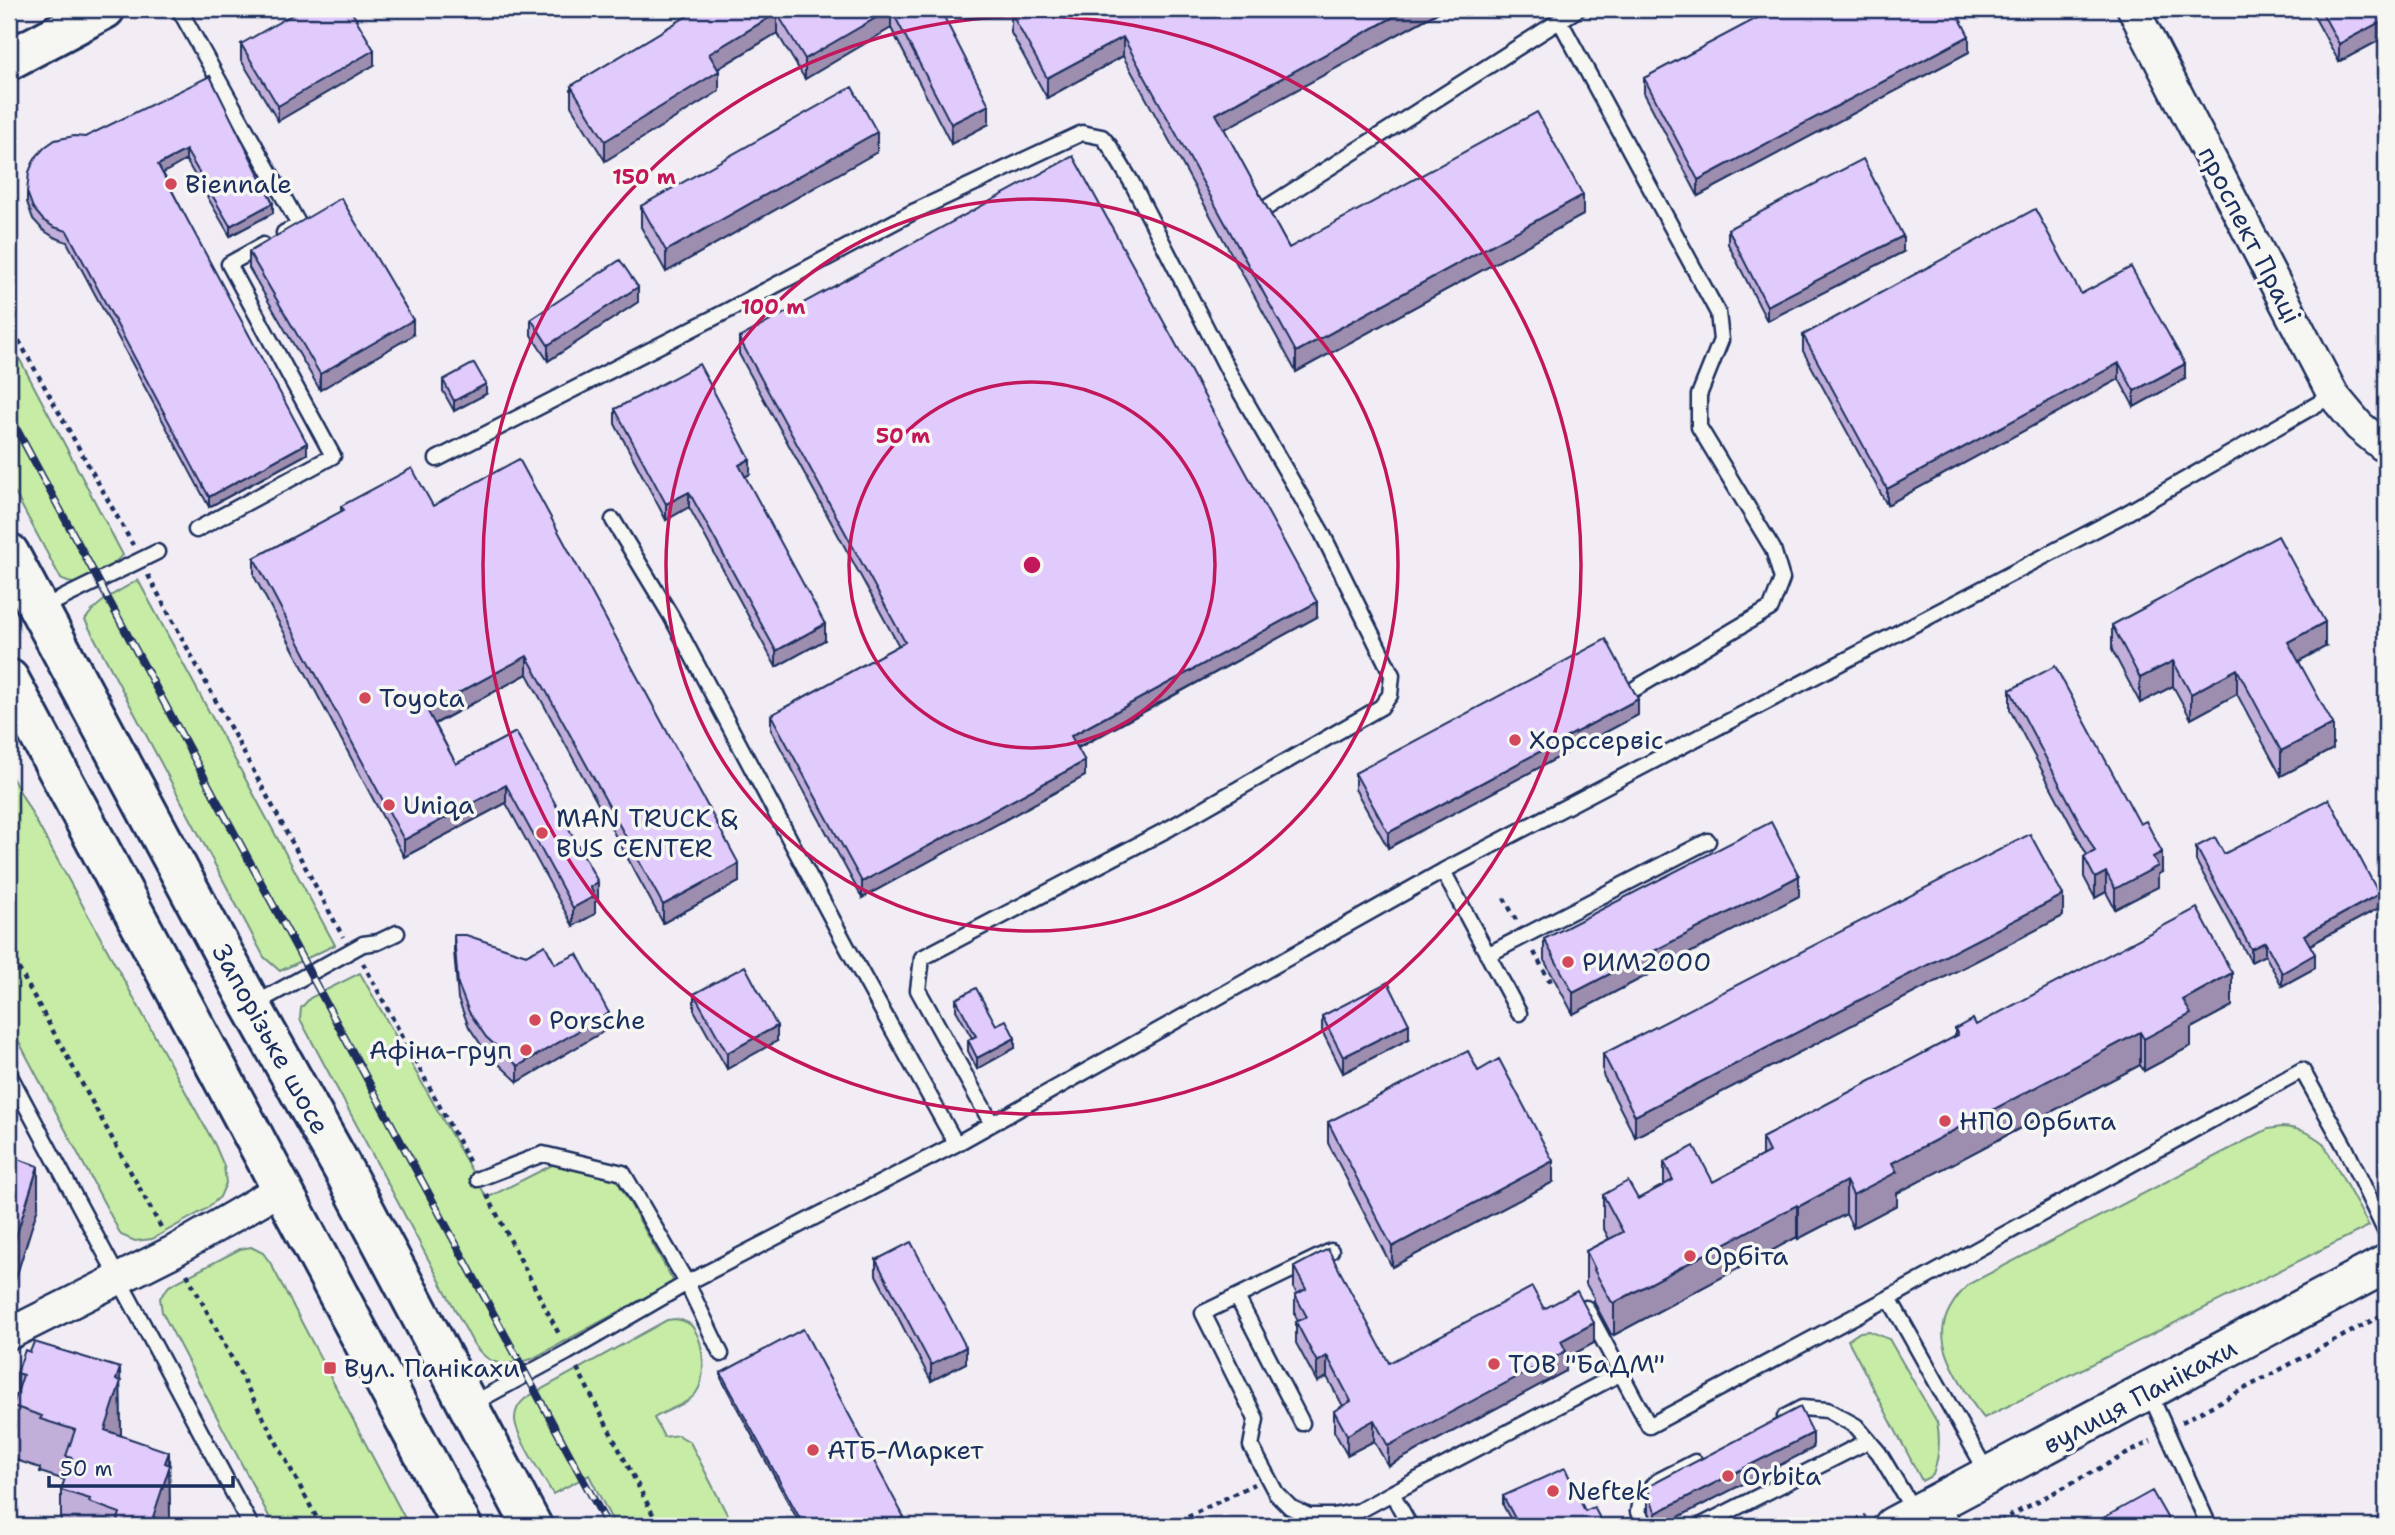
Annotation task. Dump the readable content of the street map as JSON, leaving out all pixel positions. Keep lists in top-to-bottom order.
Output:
{
  "streets": {
    "main road": ["Запорізьке шосе"],
    "street": ["проспект Праці", "вулиця Панікахи"]
  },
  "places": {
    "other": [
      "Biennale",
      "Toyota",
      "Хорссервіс",
      "Uniqa",
      "MAN TRUCK & BUS CENTER",
      "РИМ2000",
      "Porsche",
      "Афіна-груп",
      "НПО Орбита",
      "Орбіта",
      "ТОВ \"БаДМ\"",
      "АТБ-Маркет",
      "Orbita",
      "Neftek"
    ],
    "transit": ["Вул. Панікахи"]
  },
  "scale_bar": "50 m",
  "rings": ["150 m", "100 m", "50 m"]
}
